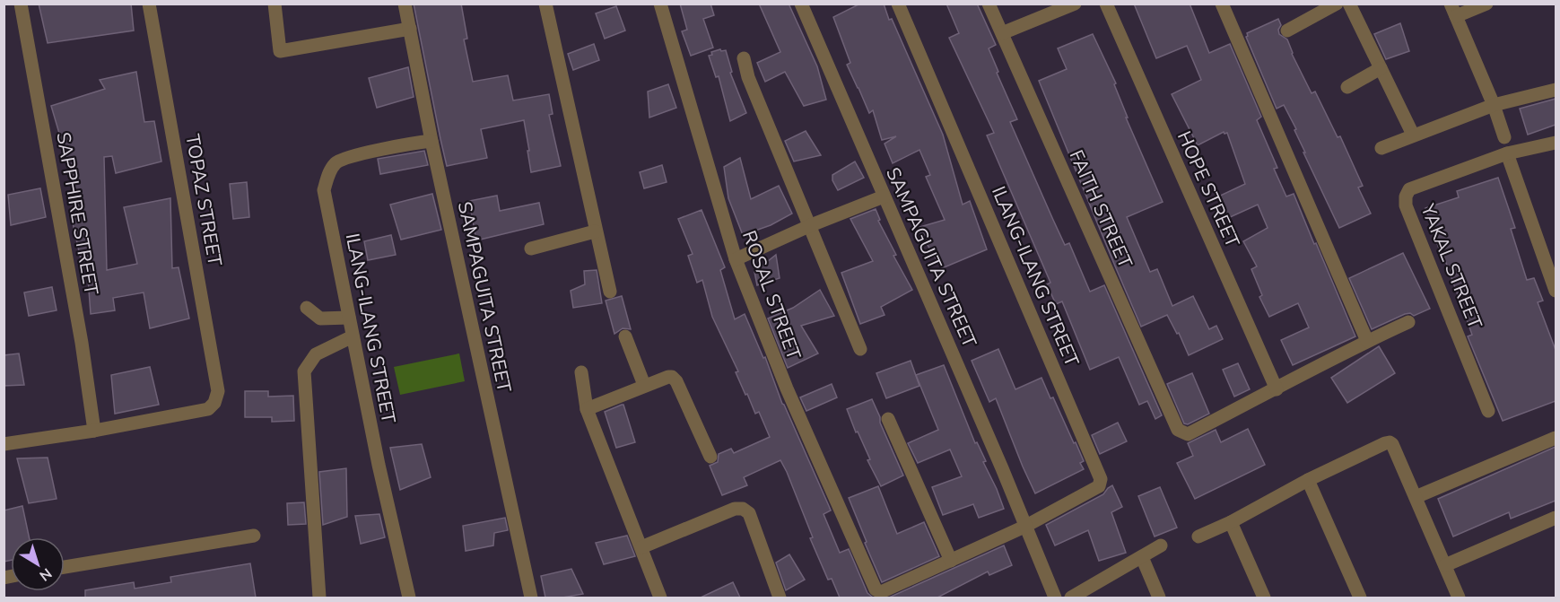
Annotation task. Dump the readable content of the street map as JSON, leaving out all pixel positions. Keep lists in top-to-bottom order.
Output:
{
  "streets": {
    "street": [
      "HOPE STREET",
      "TOPAZ STREET",
      "FAITH STREET",
      "SAPPHIRE STREET",
      "SAMPAGUITA STREET",
      "YAKAL STREET",
      "ILANG-ILANG STREET",
      "ROSAL STREET"
    ]
  },
  "crossings": [
    ["HOPE STREET", "FAITH STREET"],
    ["TOPAZ STREET", "SAPPHIRE STREET"],
    ["SAMPAGUITA STREET", "ILANG-ILANG STREET"],
    ["ILANG-ILANG STREET", "ROSAL STREET"]
  ],
  "north": "bottom right"
}
